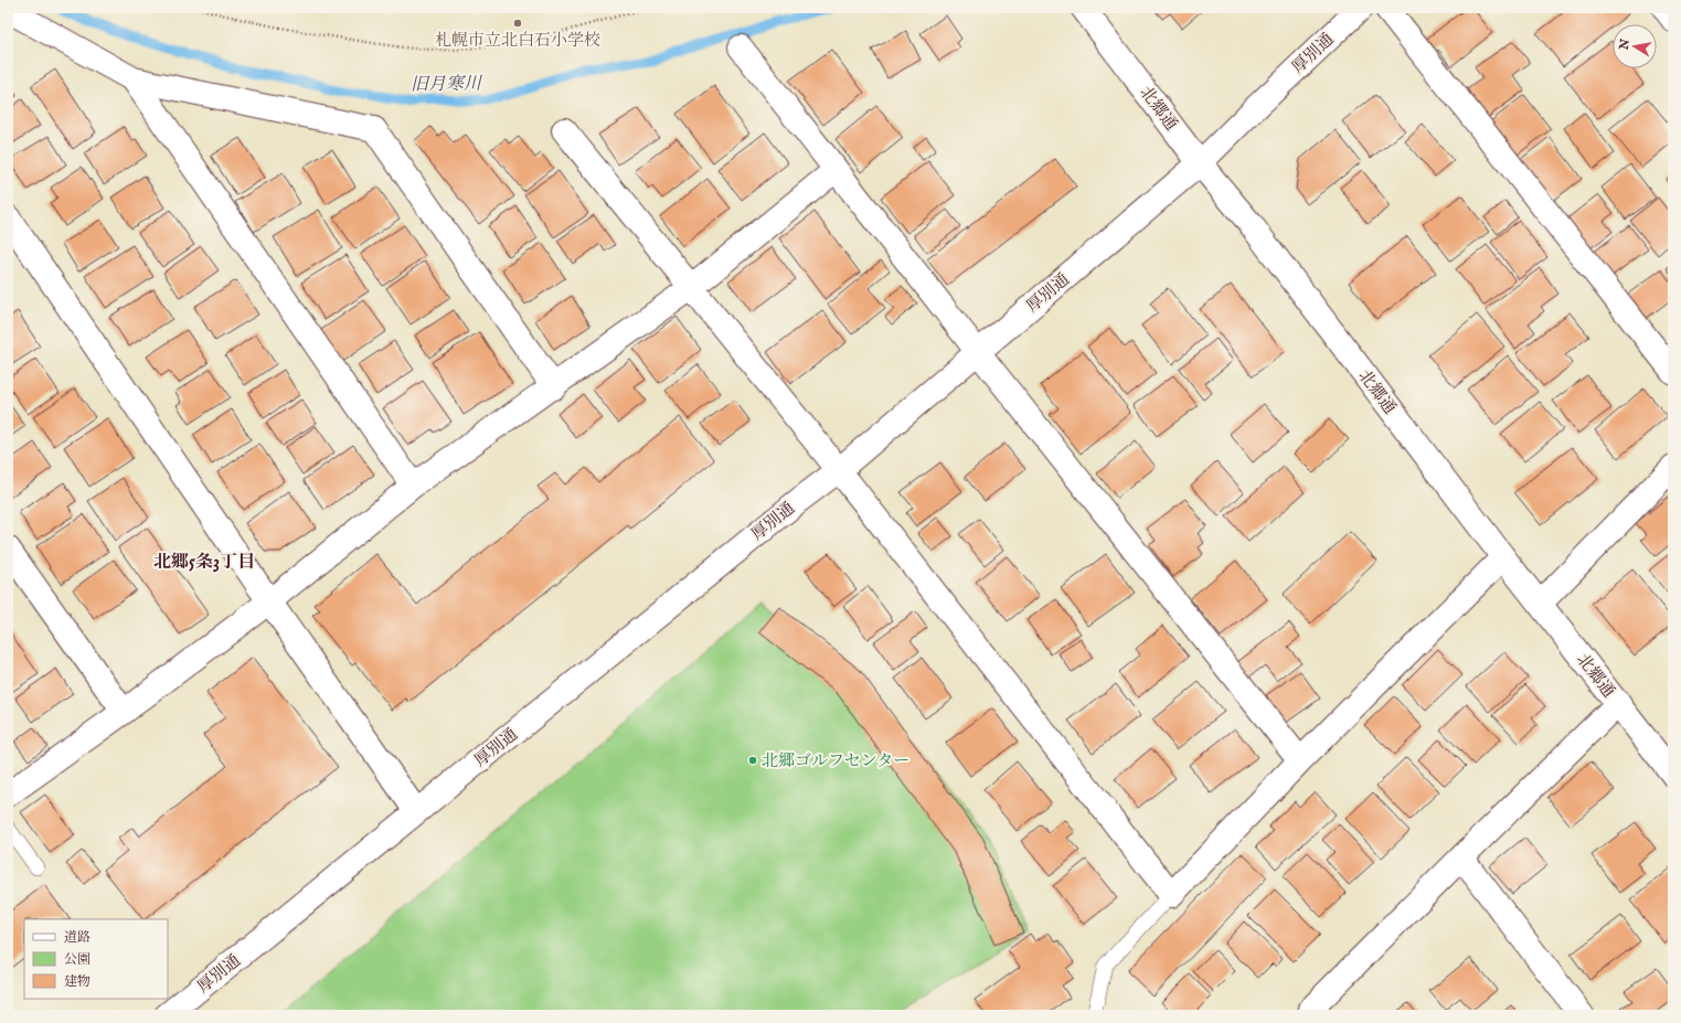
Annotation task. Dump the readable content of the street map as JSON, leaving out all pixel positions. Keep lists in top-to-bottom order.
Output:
{
  "streets": {
    "street": ["厚別通", "北郷通"]
  },
  "crossings": [
    ["厚別通", "北郷通"]
  ],
  "districts": ["北郷5条3丁目"],
  "water": ["旧月寒川"],
  "places": ["札幌市立北白石小学校", "北郷ゴルフセンター"],
  "legend": ["道路", "公園", "建物"],
  "north": "left"
}
